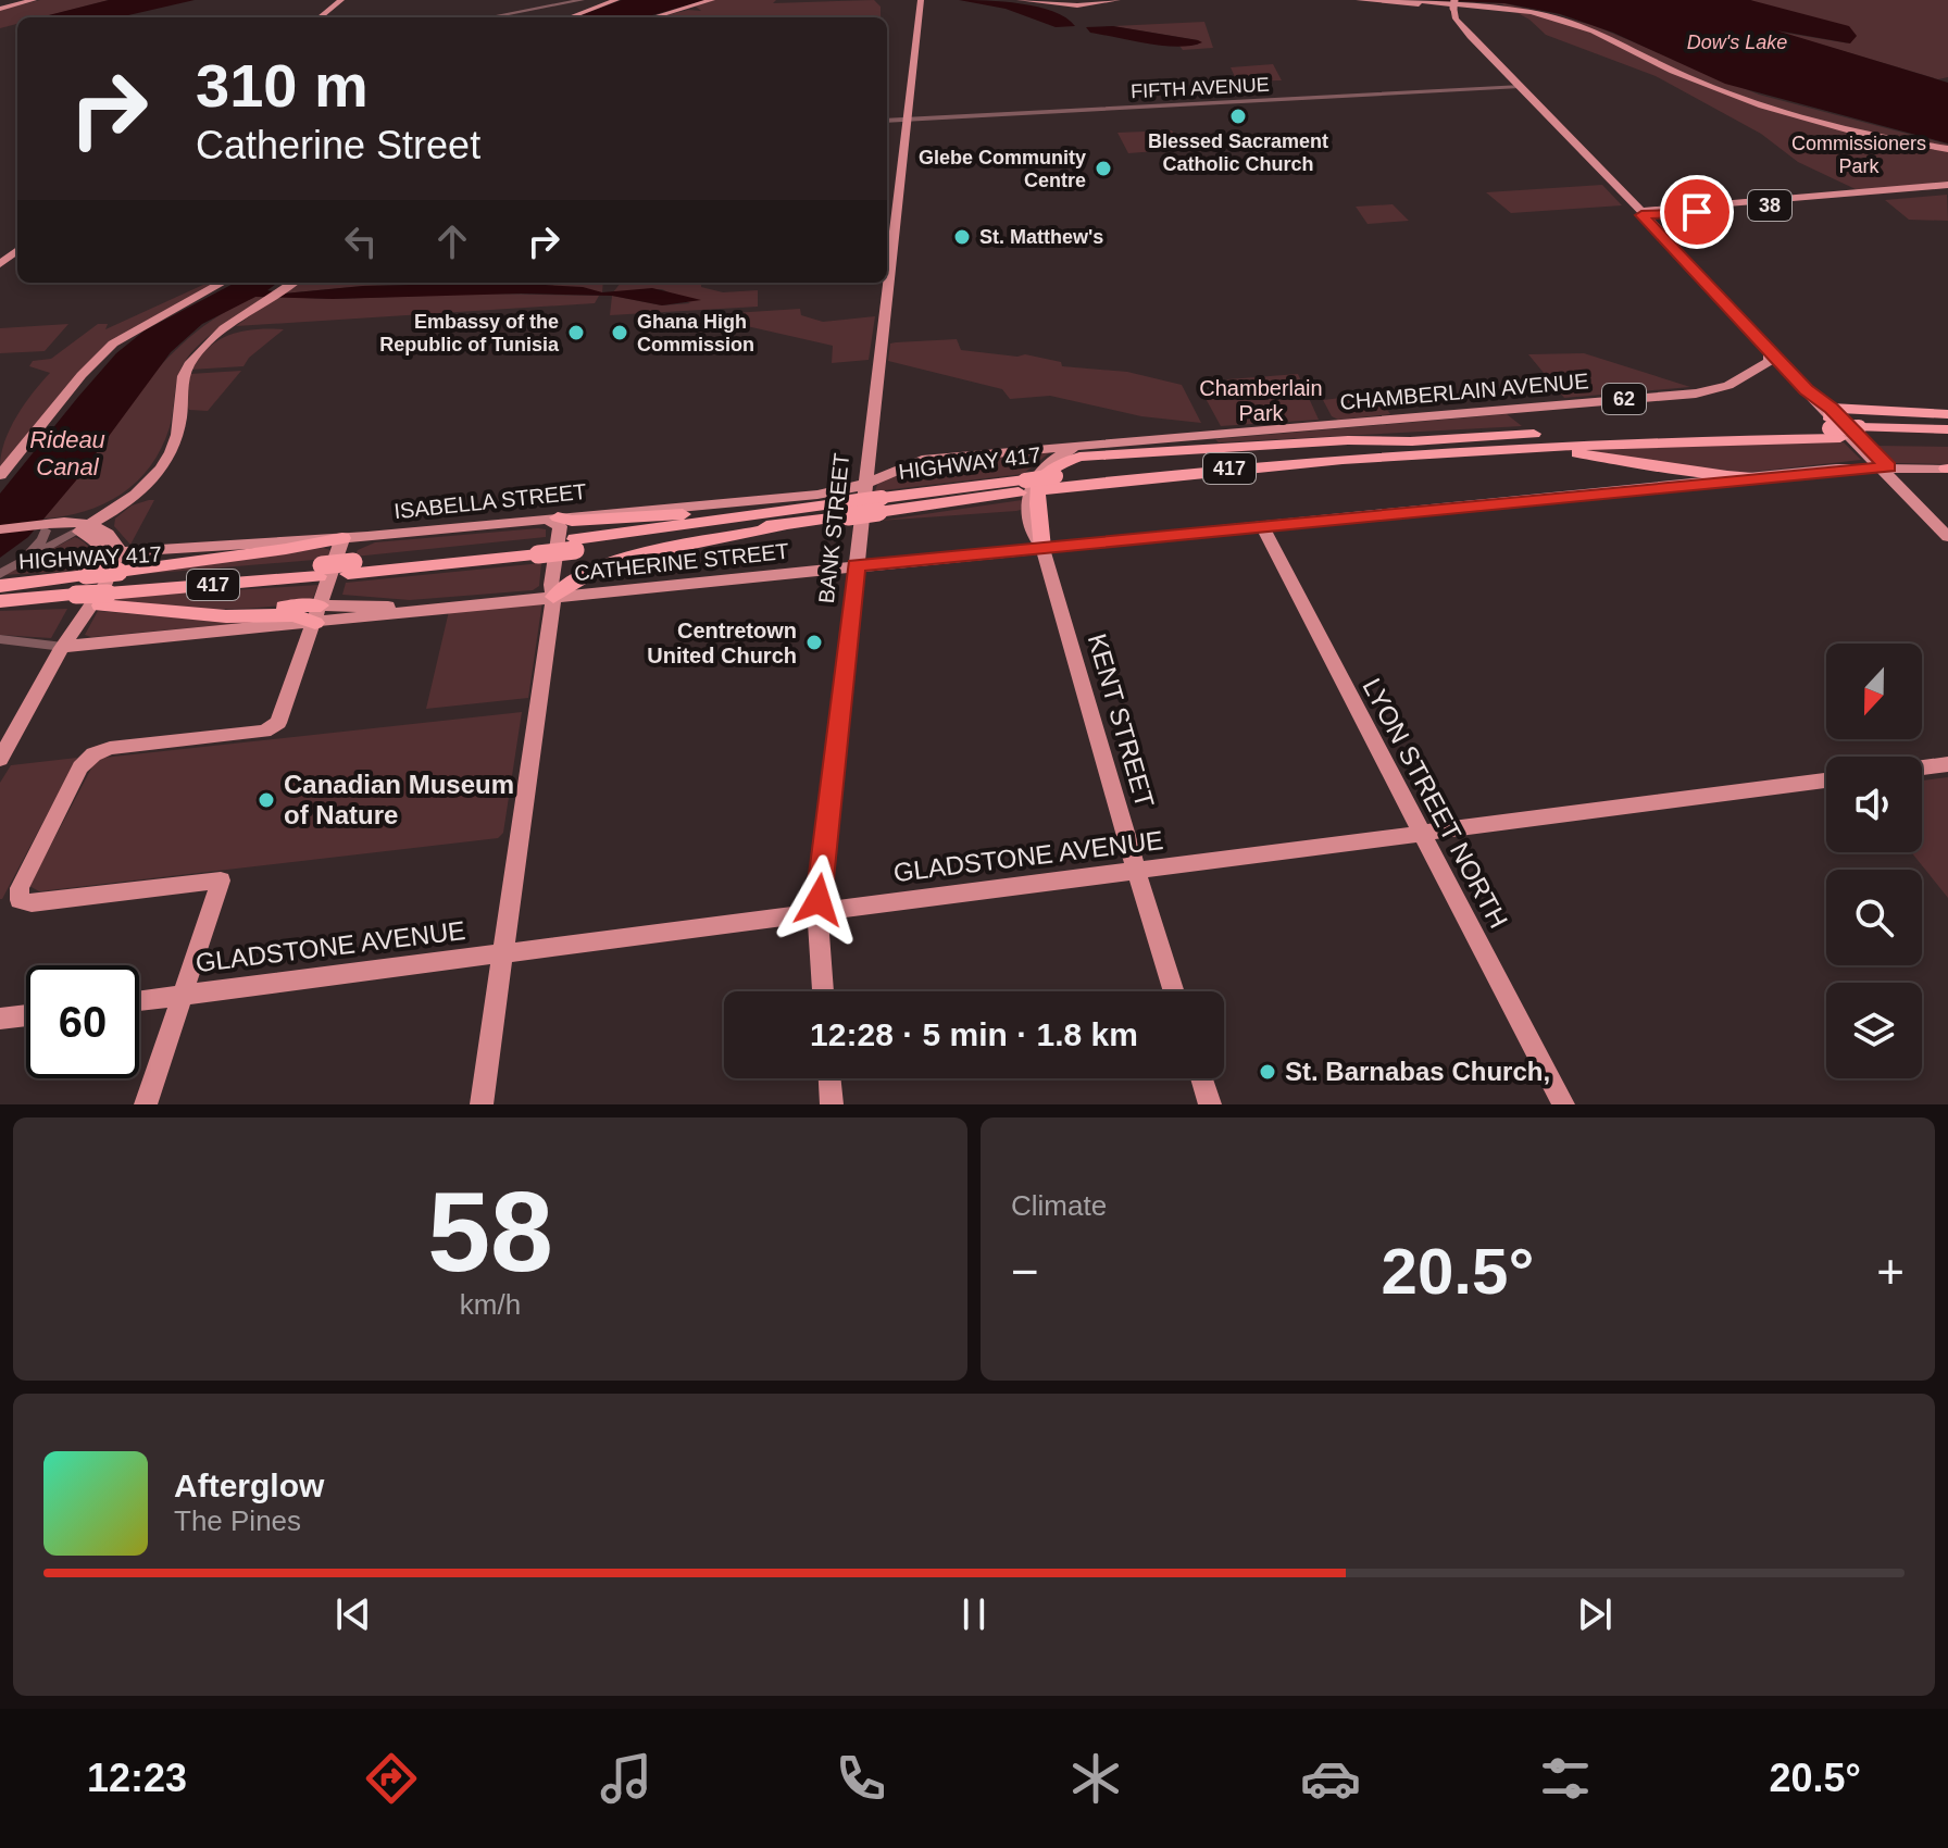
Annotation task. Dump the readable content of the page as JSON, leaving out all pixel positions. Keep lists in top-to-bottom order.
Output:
{
  "streets": {
    "highway": ["HIGHWAY 417", "417"],
    "main road": [
      "38",
      "CHAMBERLAIN AVENUE",
      "62",
      "ISABELLA STREET",
      "BANK STREET",
      "CATHERINE STREET",
      "KENT STREET",
      "LYON STREET NORTH",
      "GLADSTONE AVENUE"
    ],
    "street": ["FIFTH AVENUE"]
  },
  "crossings": [
    ["FIFTH AVENUE", "BANK STREET"],
    ["CHAMBERLAIN AVENUE", "62"],
    ["CHAMBERLAIN AVENUE", "ISABELLA STREET"],
    ["CHAMBERLAIN AVENUE", "BANK STREET"],
    ["CHAMBERLAIN AVENUE", "KENT STREET"],
    ["HIGHWAY 417", "417"],
    ["ISABELLA STREET", "BANK STREET"],
    ["BANK STREET", "CATHERINE STREET"],
    ["BANK STREET", "GLADSTONE AVENUE"],
    ["CATHERINE STREET", "KENT STREET"],
    ["CATHERINE STREET", "LYON STREET NORTH"],
    ["KENT STREET", "GLADSTONE AVENUE"],
    ["LYON STREET NORTH", "GLADSTONE AVENUE"]
  ],
  "water": ["Dow's Lake", "Rideau Canal"],
  "parks": ["Commissioners Park", "Chamberlain Park"],
  "places": [
    "Blessed Sacrament Catholic Church",
    "Glebe Community Centre",
    "St. Matthew's",
    "Embassy of the Republic of Tunisia",
    "Ghana High Commission",
    "Centretown United Church",
    "Canadian Museum of Nature",
    "St. Barnabas Church,"
  ],
  "north": "bottom",
  "page": {
    "turn": ["310 m", "Catherine Street"],
    "limit": "60",
    "trip": "12:28 · 5 min · 1.8 km",
    "tile": [
      ["58", "km/h"],
      "Climate"
    ],
    "heat": ["−", "20.5°", "+"],
    "song": ["Afterglow", "The Pines"],
    "tabs": ["12:23", "20.5°"]
  }
}
